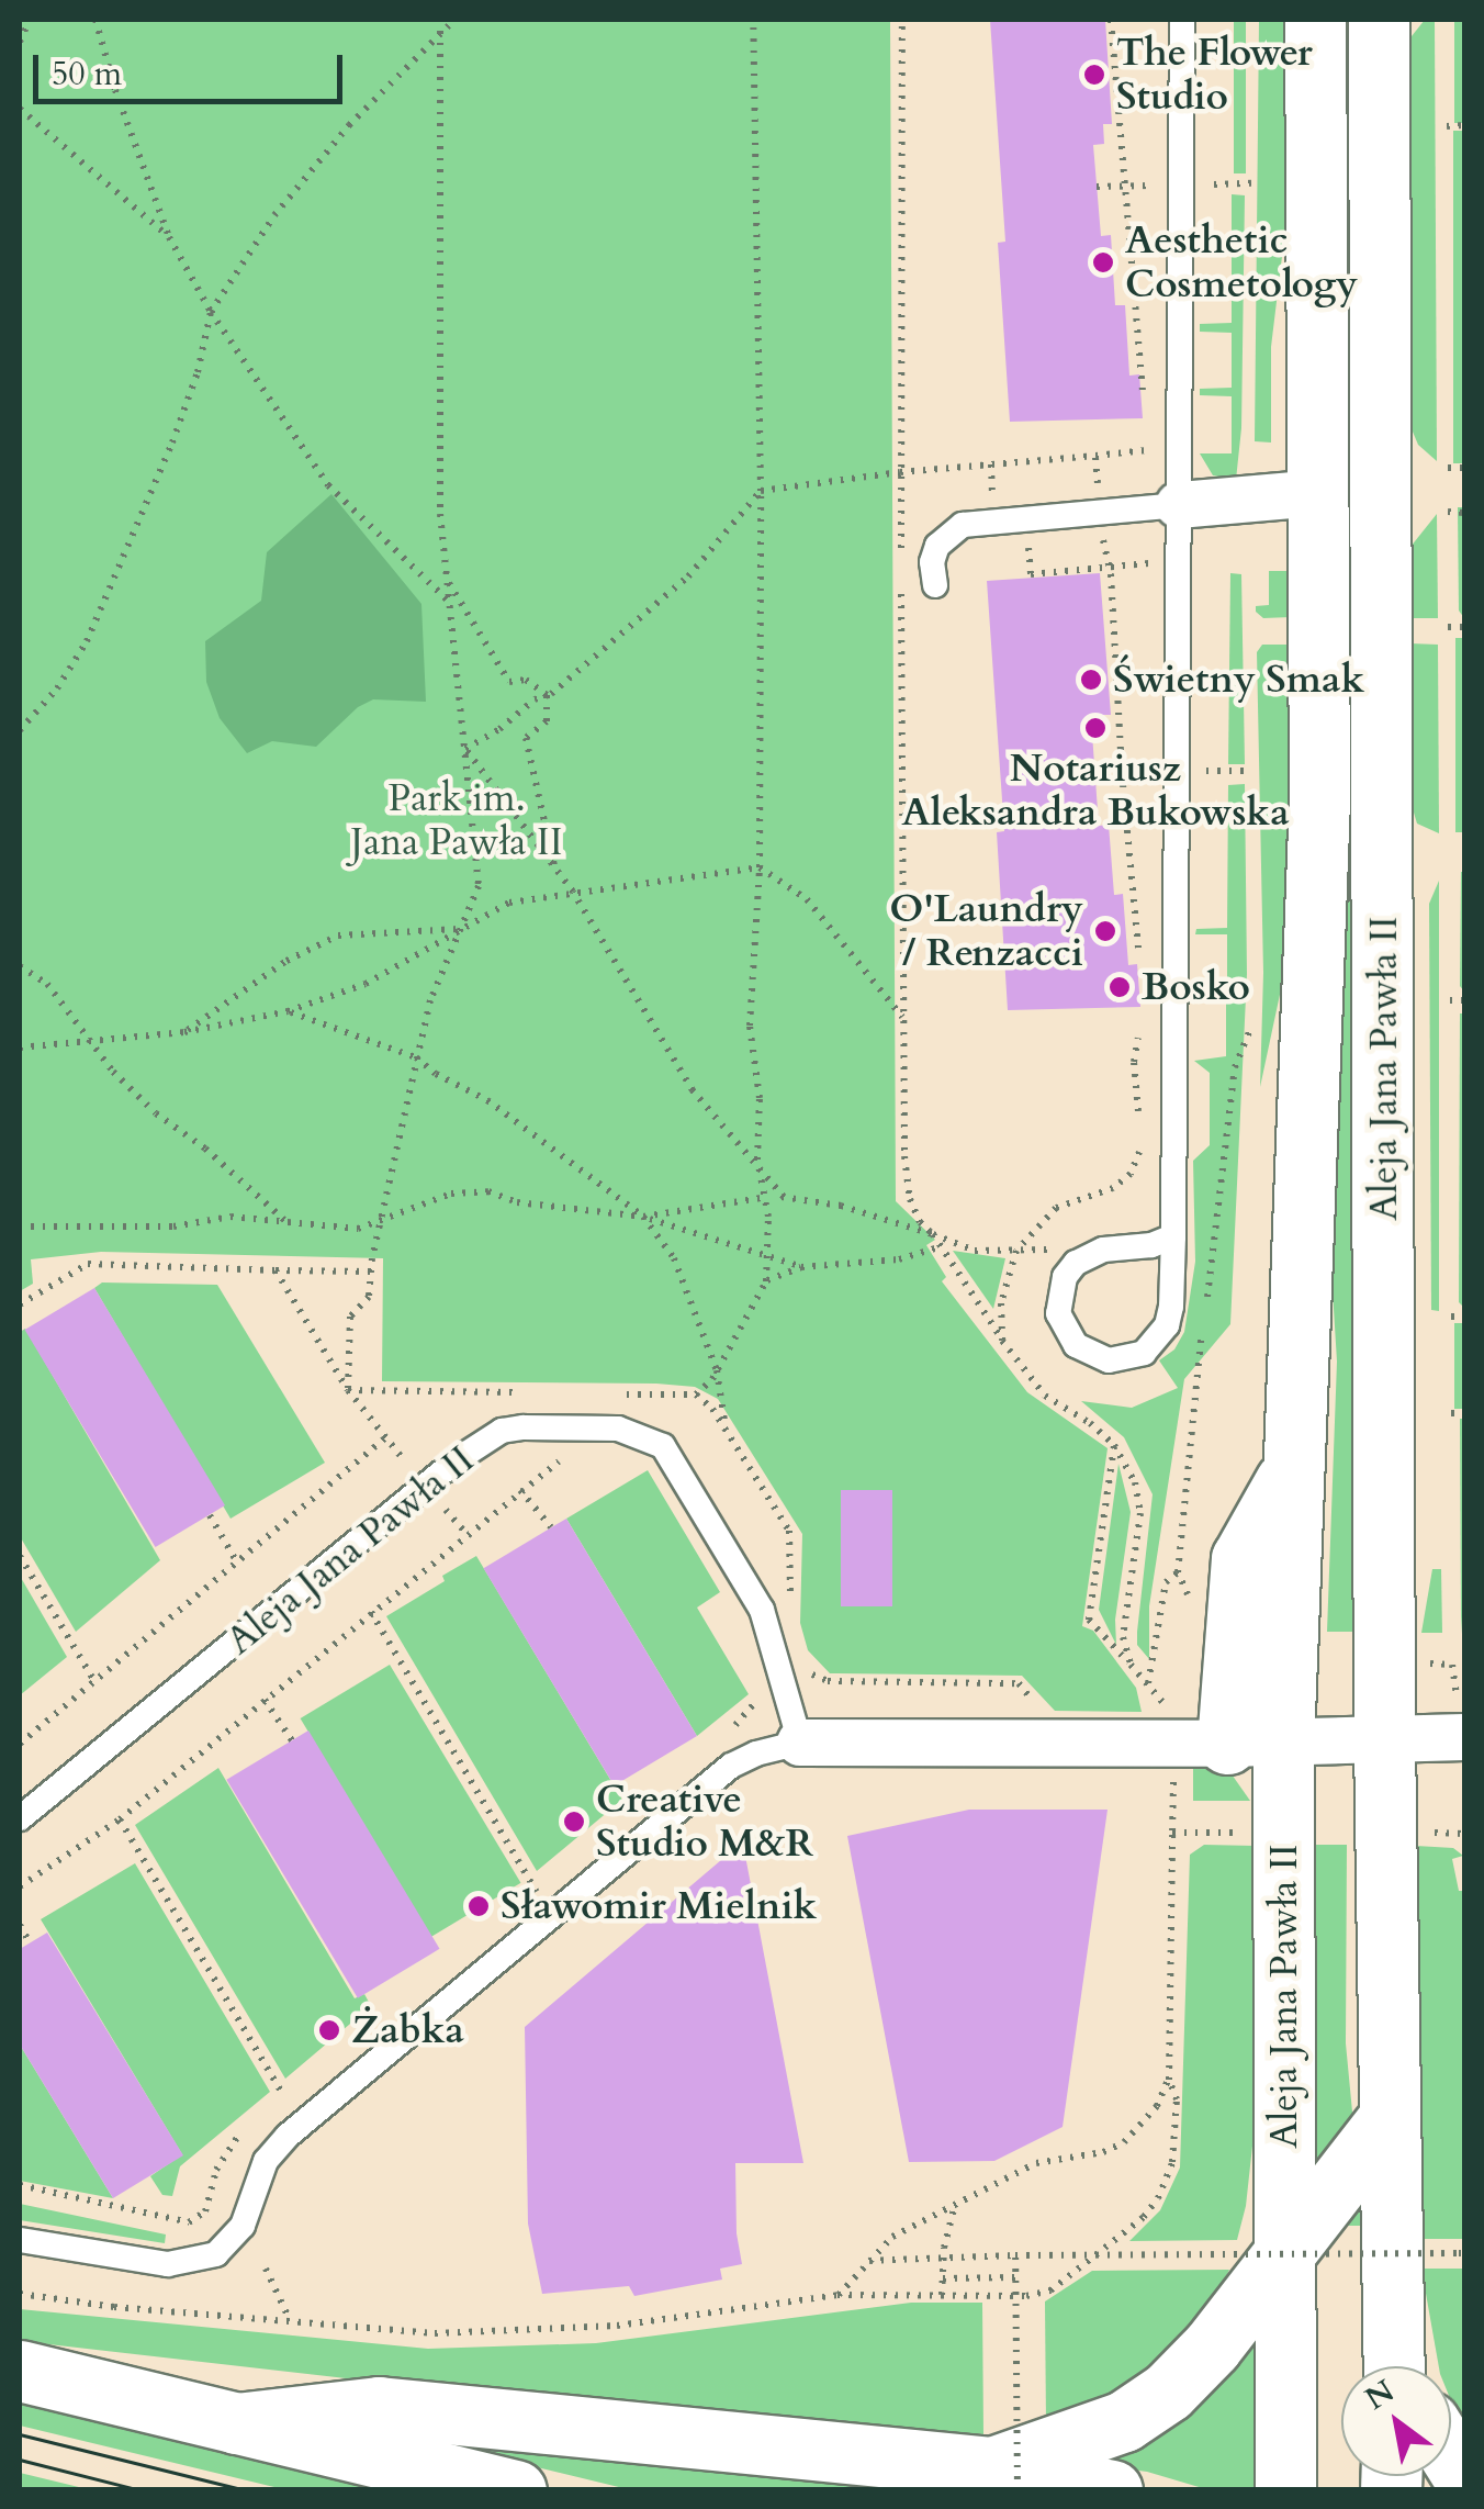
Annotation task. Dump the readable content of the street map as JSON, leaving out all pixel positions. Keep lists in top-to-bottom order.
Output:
{
  "streets": {
    "main road": ["Aleja Jana Pawła II"]
  },
  "parks": ["Park im. Jana Pawła II"],
  "places": [
    "The Flower Studio",
    "Aesthetic Cosmetology",
    "Świetny Smak",
    "Notariusz Aleksandra Bukowska",
    "O'Laundry / Renzacci",
    "Bosko",
    "Creative Studio M&R",
    "Sławomir Mielnik",
    "Żabka"
  ],
  "scale_bar": "50 m",
  "north": "top left"
}
